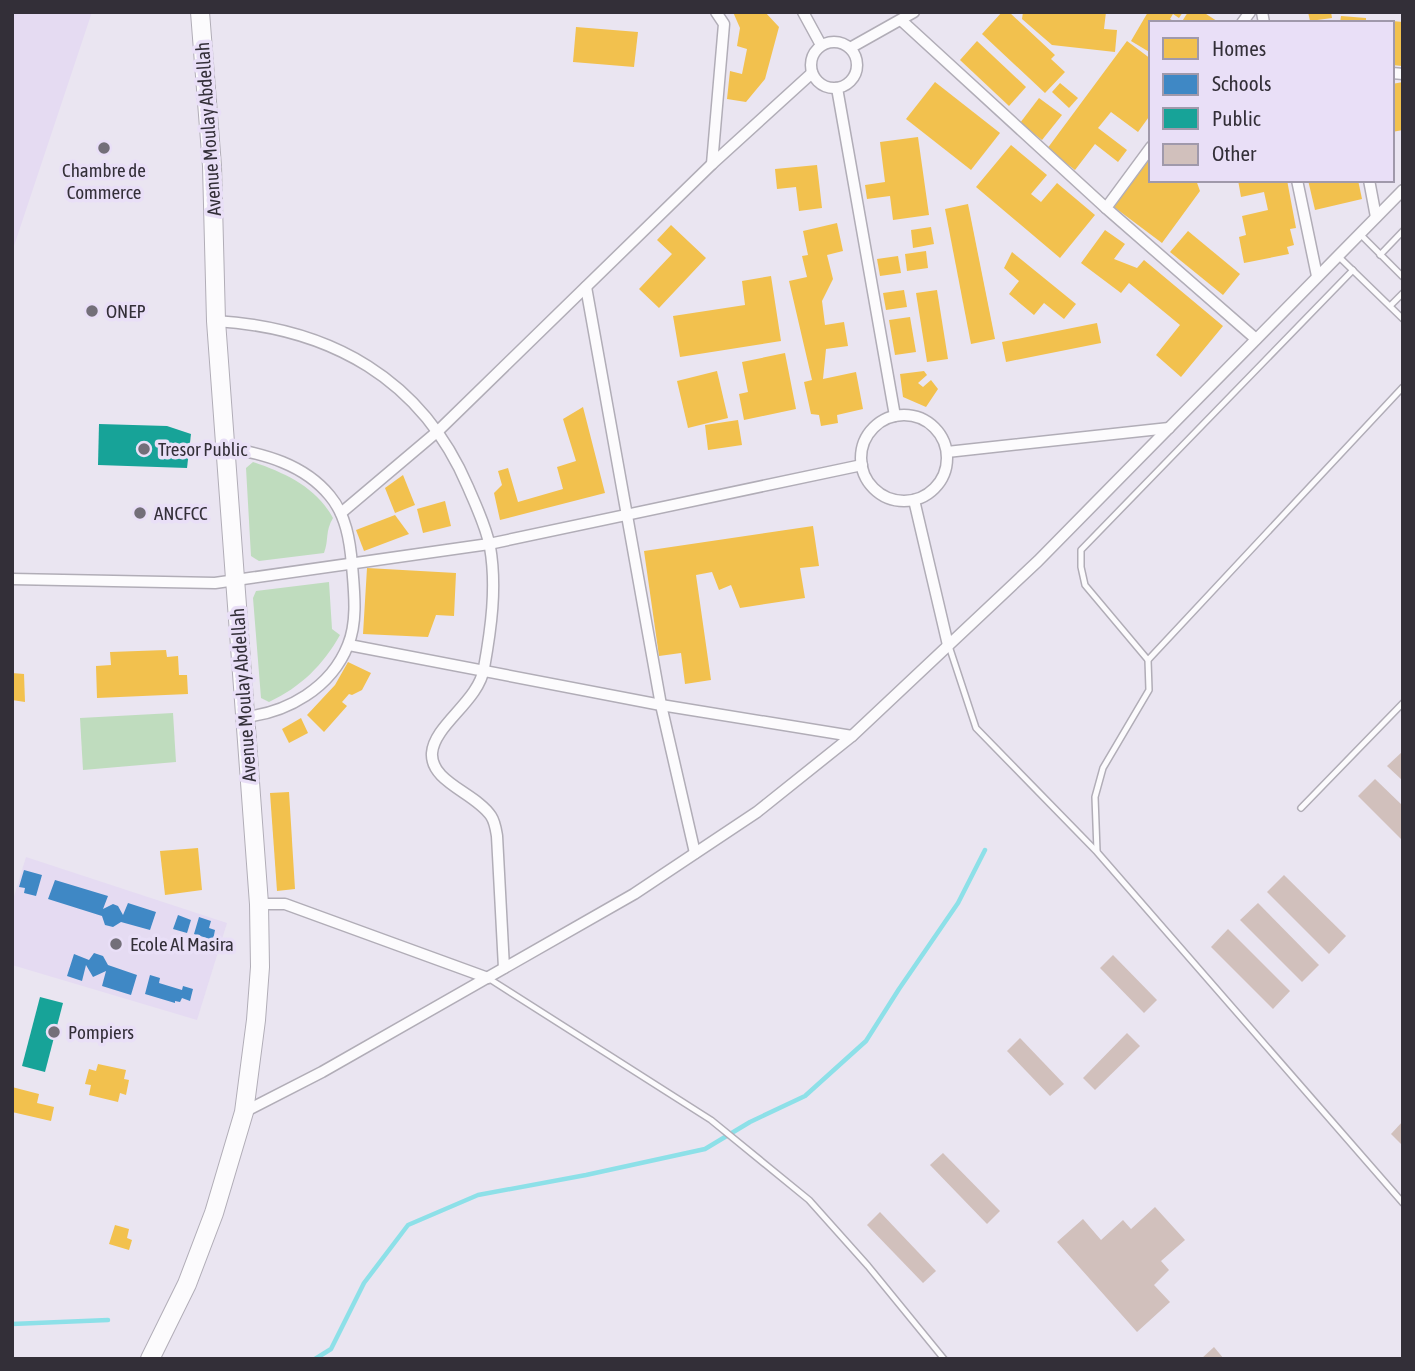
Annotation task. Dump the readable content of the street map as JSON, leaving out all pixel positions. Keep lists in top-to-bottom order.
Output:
{
  "streets": {
    "main road": ["Avenue Moulay Abdellah"]
  },
  "places": [
    "Chambre de Commerce",
    "ONEP",
    "Tresor Public",
    "ANCFCC",
    "Ecole Al Masira",
    "Pompiers"
  ],
  "legend": [
    "Homes",
    "Schools",
    "Public",
    "Other"
  ]
}
